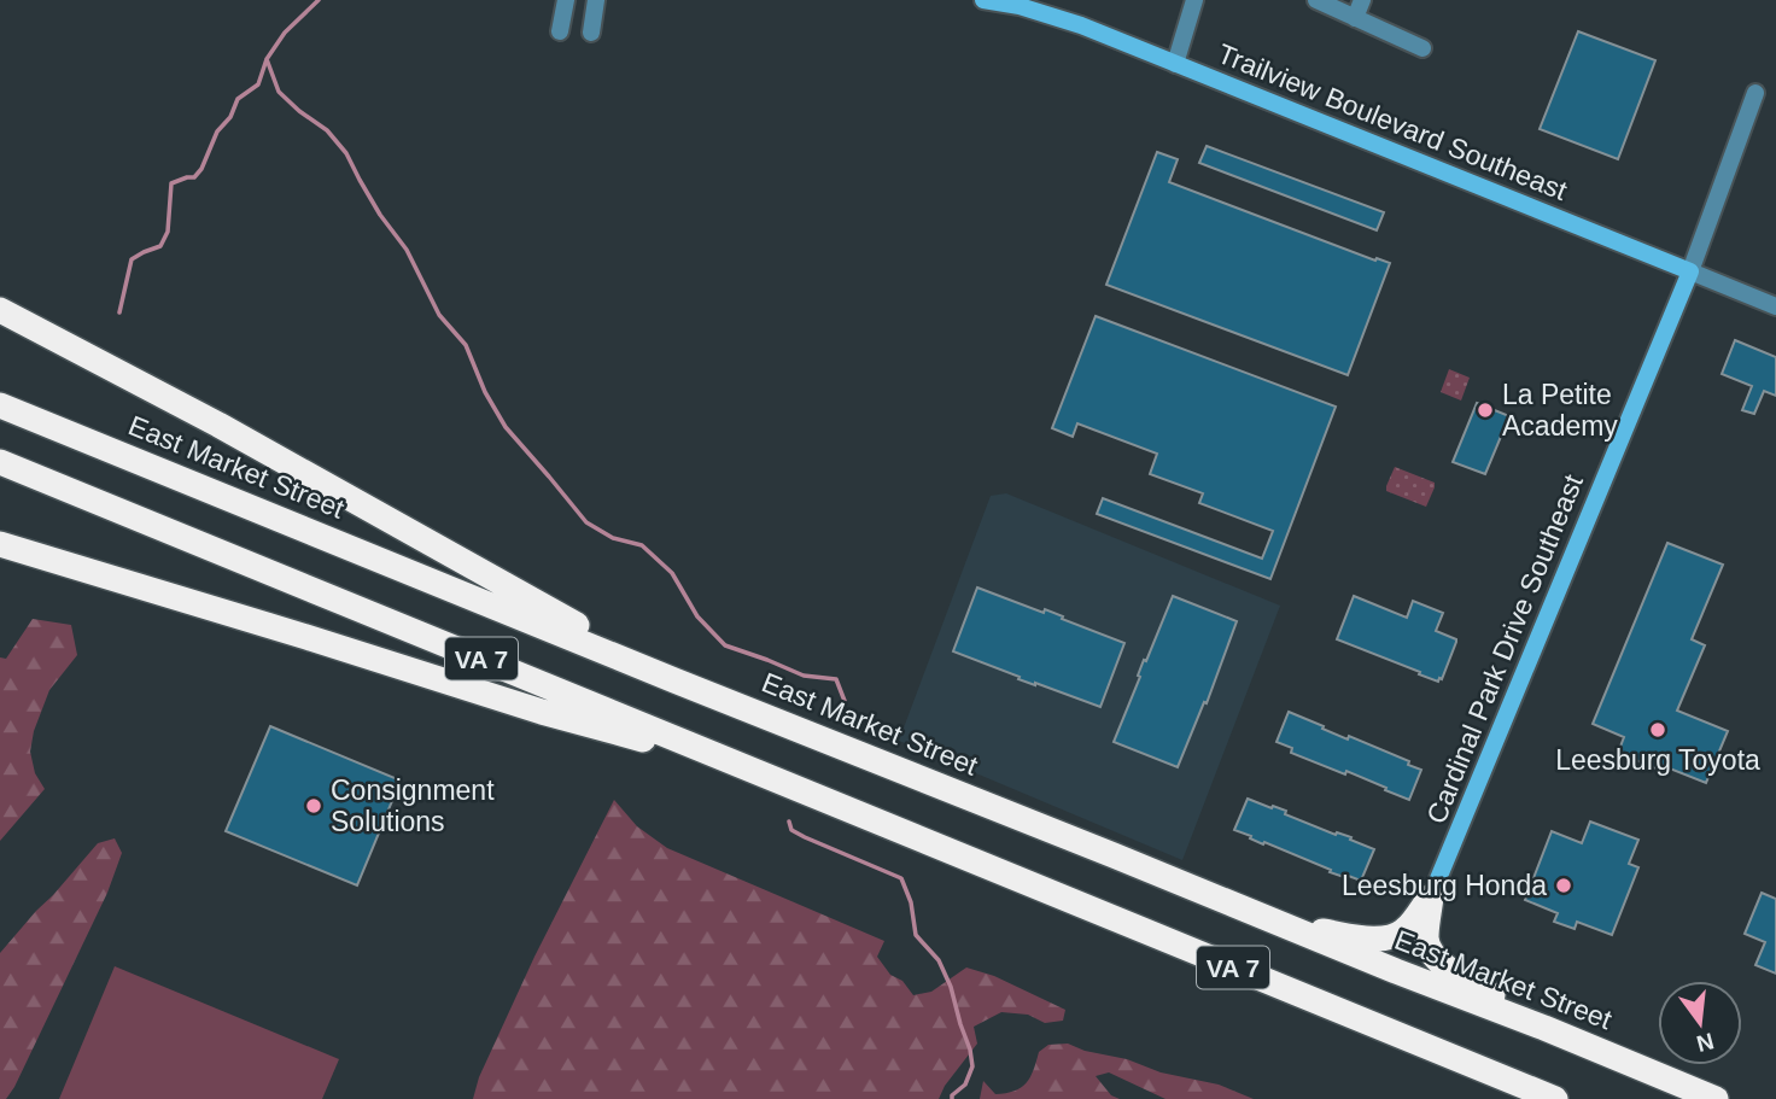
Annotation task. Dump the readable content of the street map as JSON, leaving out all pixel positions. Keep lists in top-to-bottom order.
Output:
{
  "streets": {
    "highway": ["East Market Street", "VA 7"],
    "street": ["Trailview Boulevard Southeast", "Cardinal Park Drive Southeast"]
  },
  "crossings": [
    ["Trailview Boulevard Southeast", "Cardinal Park Drive Southeast"]
  ],
  "places": [
    "La Petite Academy",
    "Leesburg Toyota",
    "Consignment Solutions",
    "Leesburg Honda"
  ],
  "north": "bottom"
}
